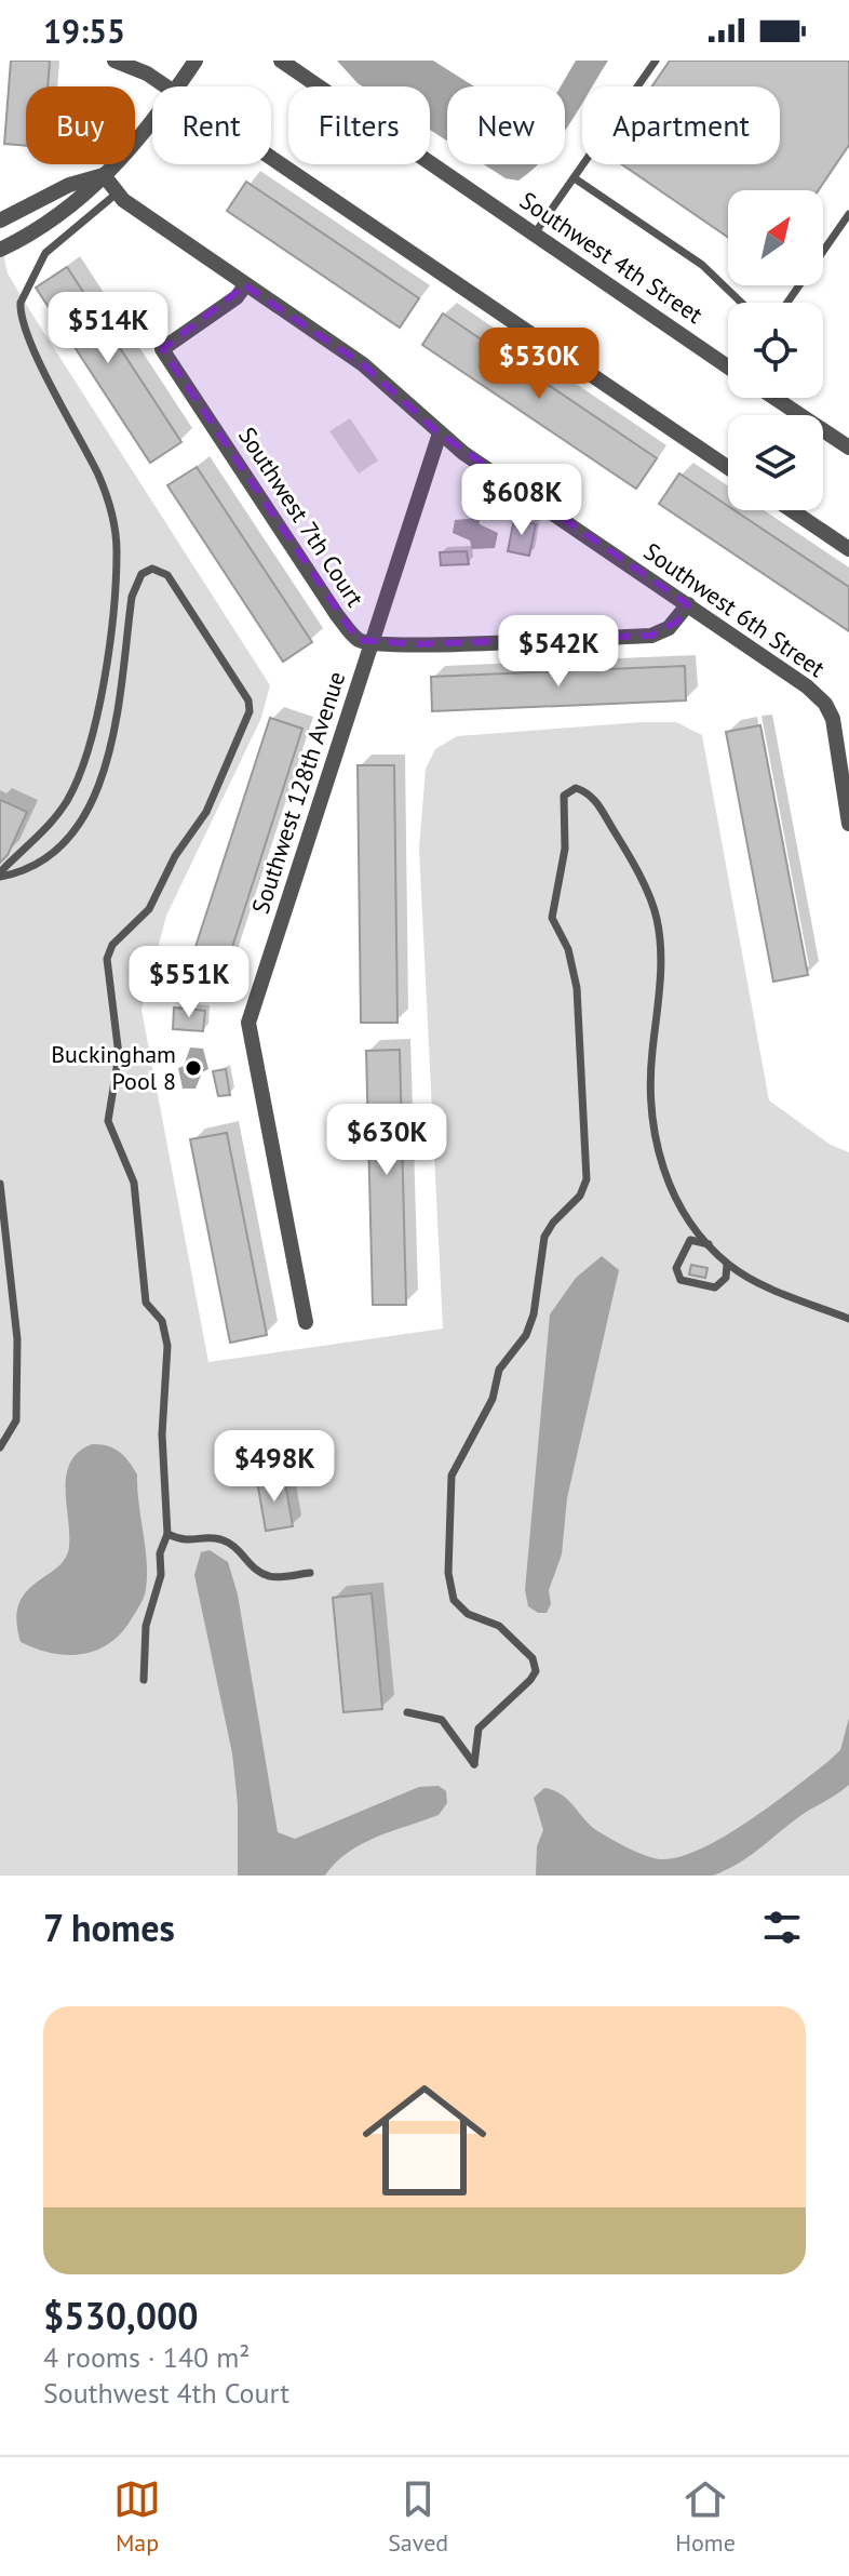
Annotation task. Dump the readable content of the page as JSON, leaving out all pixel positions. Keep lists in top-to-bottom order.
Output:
{
  "streets": {
    "street": [
      "Southwest 4th Street",
      "Southwest 7th Court",
      "Southwest 6th Street",
      "Southwest 128th Avenue"
    ]
  },
  "crossings": [
    ["Southwest 7th Court", "Southwest 6th Street"],
    ["Southwest 7th Court", "Southwest 128th Avenue"],
    ["Southwest 6th Street", "Southwest 128th Avenue"]
  ],
  "places": ["Buckingham Pool 8"],
  "north": "top right",
  "page": {
    "status": "19:55",
    "chip": [
      "Buy",
      "Rent",
      "Filters",
      "New",
      "Apartment"
    ],
    "price": [
      "$514K",
      "$530K",
      "$608K",
      "$542K",
      "$551K",
      "$630K",
      "$498K"
    ],
    "heading": "7 homes",
    "list": [
      {
        "name": "$530,000",
        "note": "4 rooms · 140 m² · Southwest 4th Court"
      }
    ],
    "tabs": ["Map", "Saved", "Home"]
  }
}
